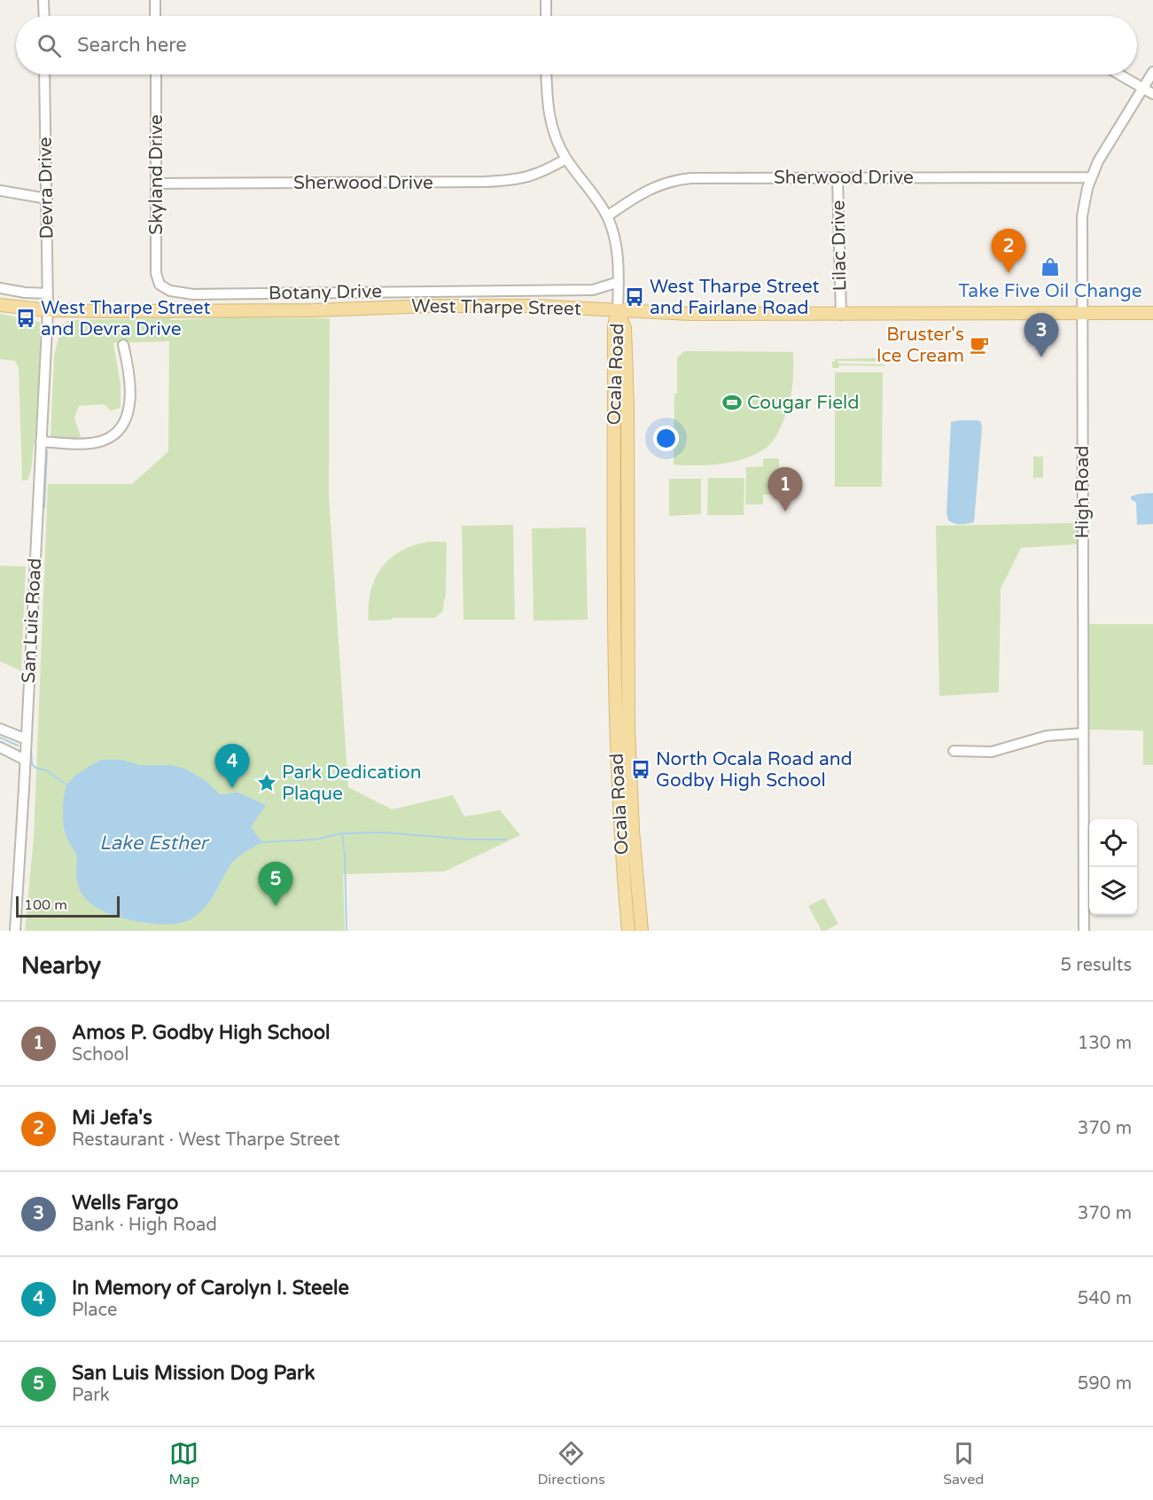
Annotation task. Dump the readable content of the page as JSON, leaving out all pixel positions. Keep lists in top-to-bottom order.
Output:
{
  "streets": {
    "main road": ["West Tharpe Street", "Ocala Road"],
    "street": [
      "Skyland Drive",
      "Sherwood Drive",
      "Devra Drive",
      "Lilac Drive",
      "Botany Drive",
      "High Road",
      "San Luis Road"
    ]
  },
  "crossings": [
    ["Skyland Drive", "Sherwood Drive"],
    ["Skyland Drive", "Botany Drive"],
    ["Sherwood Drive", "Lilac Drive"],
    ["Sherwood Drive", "High Road"],
    ["Devra Drive", "West Tharpe Street"],
    ["Devra Drive", "San Luis Road"],
    ["Lilac Drive", "West Tharpe Street"],
    ["West Tharpe Street", "Ocala Road"],
    ["West Tharpe Street", "High Road"],
    ["West Tharpe Street", "San Luis Road"]
  ],
  "water": ["Lake Esther"],
  "places": {
    "shop": ["Take Five Oil Change"],
    "bus stop": ["West Tharpe Street and Fairlane Road", "West Tharpe Street and Devra Drive", "North Ocala Road and Godby High School"],
    "cafe": ["Bruster's Ice Cream"],
    "sports": ["Cougar Field"],
    "place": ["Park Dedication Plaque"]
  },
  "scale_bar": "100 m",
  "page": {
    "search": "Search here",
    "pins": [
      "2",
      "3",
      "1",
      "4",
      "5"
    ],
    "scale": "100 m",
    "heading": ["Nearby", "5 results"],
    "list": [
      {
        "mark": "1",
        "name": "Amos P. Godby High School",
        "note": "School",
        "value": "130 m"
      },
      {
        "mark": "2",
        "name": "Mi Jefa's",
        "note": "Restaurant · West Tharpe Street",
        "value": "370 m"
      },
      {
        "mark": "3",
        "name": "Wells Fargo",
        "note": "Bank · High Road",
        "value": "370 m"
      },
      {
        "mark": "4",
        "name": "In Memory of Carolyn I. Steele",
        "note": "Place",
        "value": "540 m"
      },
      {
        "mark": "5",
        "name": "San Luis Mission Dog Park",
        "note": "Park",
        "value": "590 m"
      }
    ],
    "nav": ["Map", "Directions", "Saved"]
  }
}
